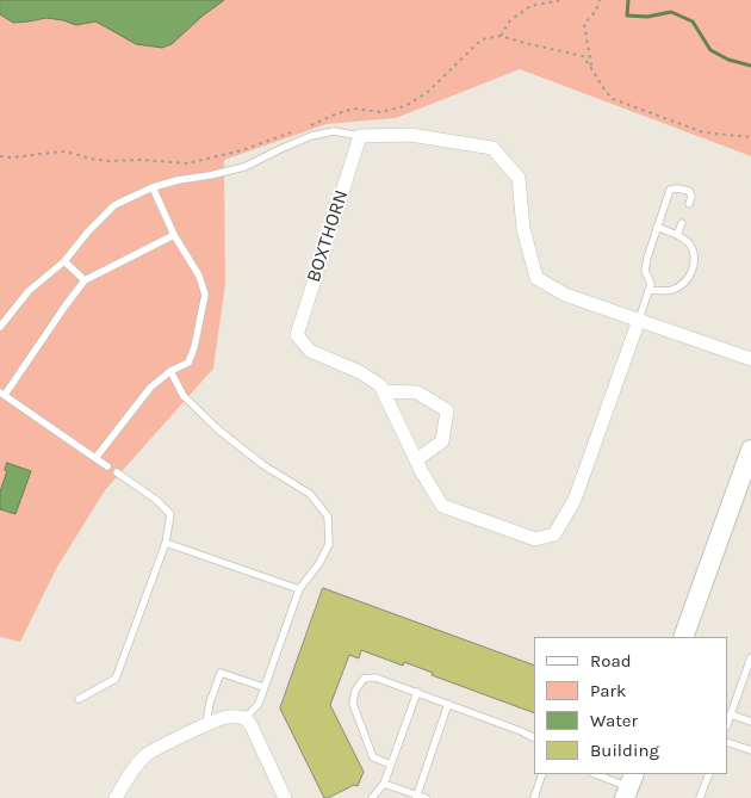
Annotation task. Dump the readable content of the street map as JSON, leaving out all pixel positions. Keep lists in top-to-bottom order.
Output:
{
  "streets": {
    "street": ["BOXTHORN"]
  },
  "legend": [
    "Road",
    "Park",
    "Water",
    "Building"
  ]
}
